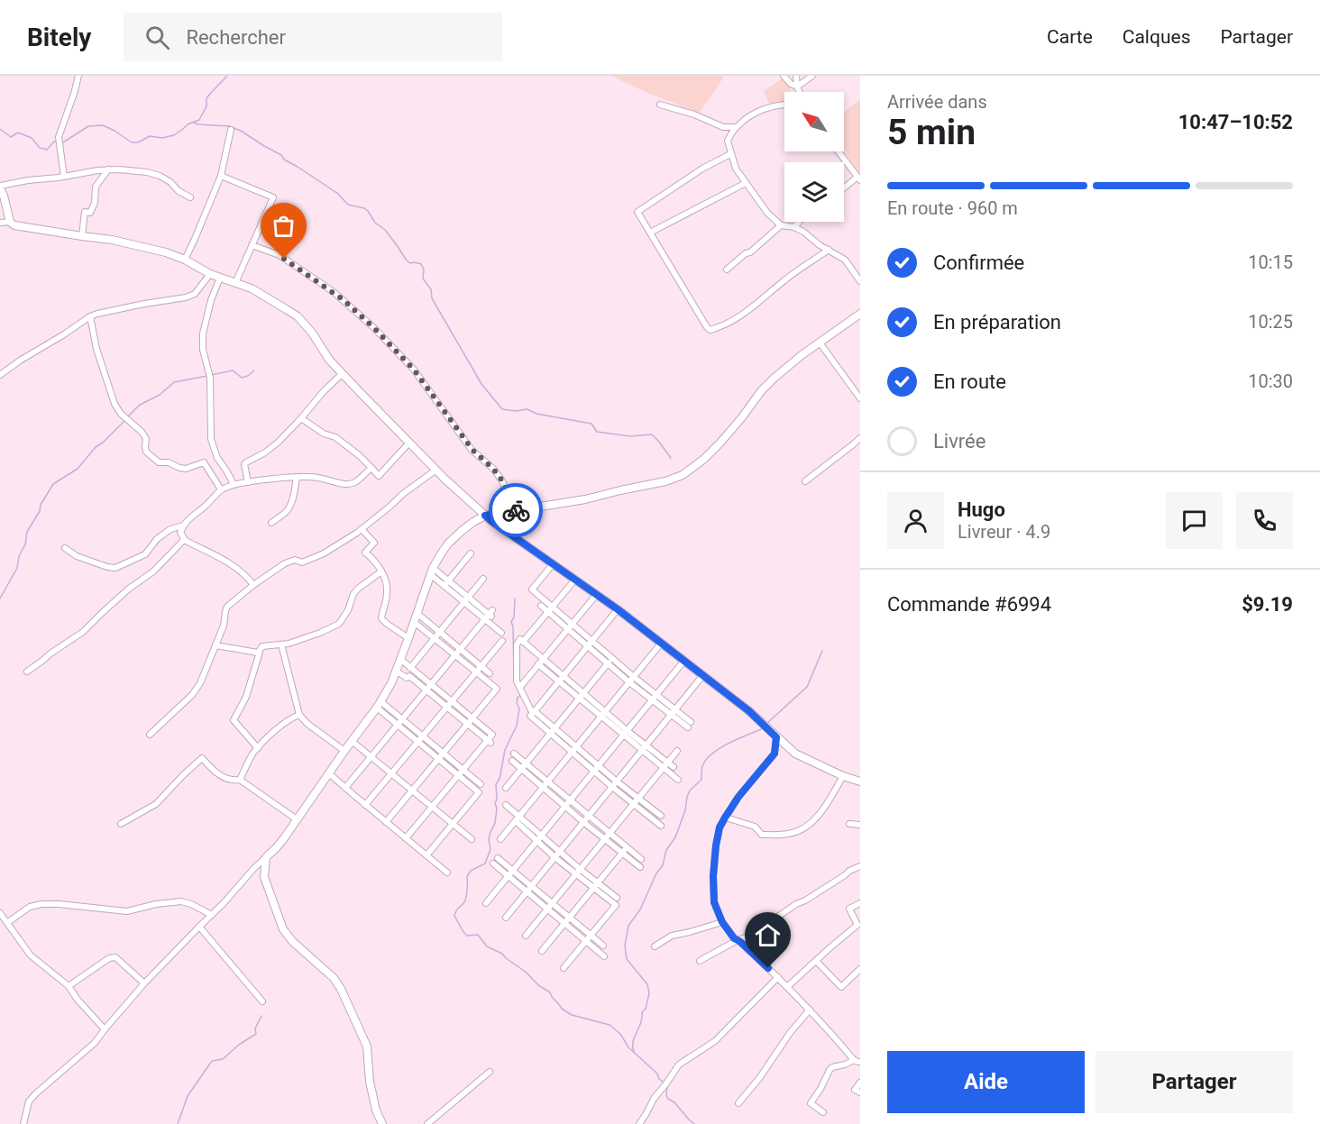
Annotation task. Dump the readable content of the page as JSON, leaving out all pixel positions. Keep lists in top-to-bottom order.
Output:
{
  "north": "top left",
  "page": {
    "header": "Bitely",
    "search": "Rechercher",
    "nav": ["Carte", "Calques", "Partager"],
    "heading": ["5 min", "Arrivée dans", "10:47–10:52"],
    "panel": [
      "Hugo",
      "Livreur · 4.9",
      "Commande #6994",
      "$9.19"
    ],
    "bar": "En route · 960 m",
    "list": [
      ["Confirmée", "10:15"],
      ["En préparation", "10:25"],
      ["En route", "10:30"],
      "Livrée"
    ],
    "buttons": ["Aide", "Partager"]
  }
}
